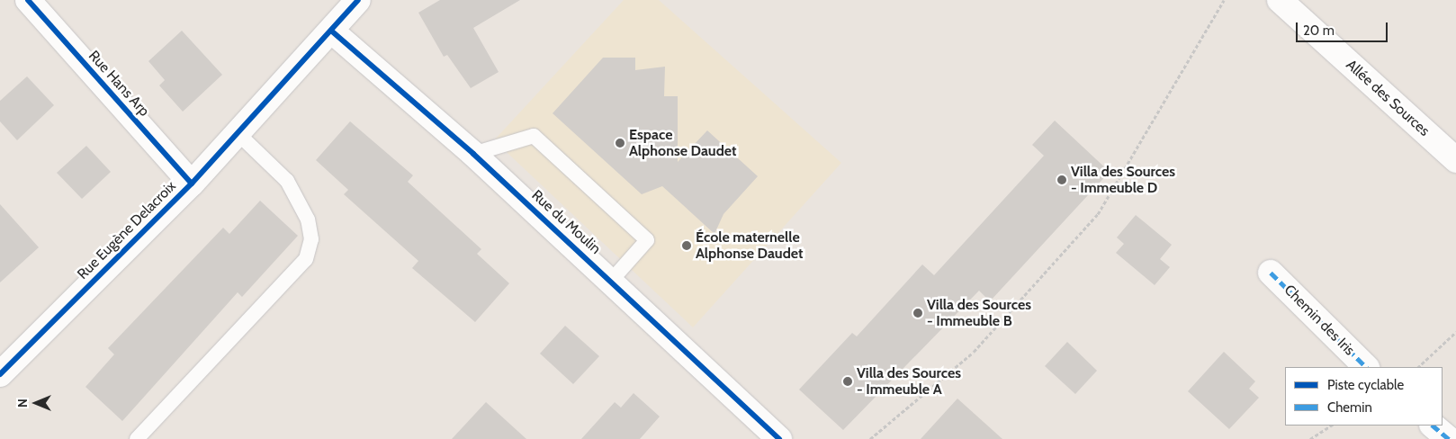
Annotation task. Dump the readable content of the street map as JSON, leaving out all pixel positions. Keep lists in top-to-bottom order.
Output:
{
  "streets": {
    "street": [
      "Rue Hans Arp",
      "Allée des Sources",
      "Rue du Moulin",
      "Rue Eugène Delacroix",
      "Chemin des Iris"
    ]
  },
  "crossings": [
    ["Rue Hans Arp", "Rue Eugène Delacroix"],
    ["Rue du Moulin", "Rue Eugène Delacroix"]
  ],
  "places": [
    "Espace Alphonse Daudet",
    "Villa des Sources - Immeuble D",
    "École maternelle Alphonse Daudet",
    "Villa des Sources - Immeuble B",
    "Villa des Sources - Immeuble A"
  ],
  "legend": ["Piste cyclable", "Chemin"],
  "scale_bar": "20 m",
  "north": "left"
}
